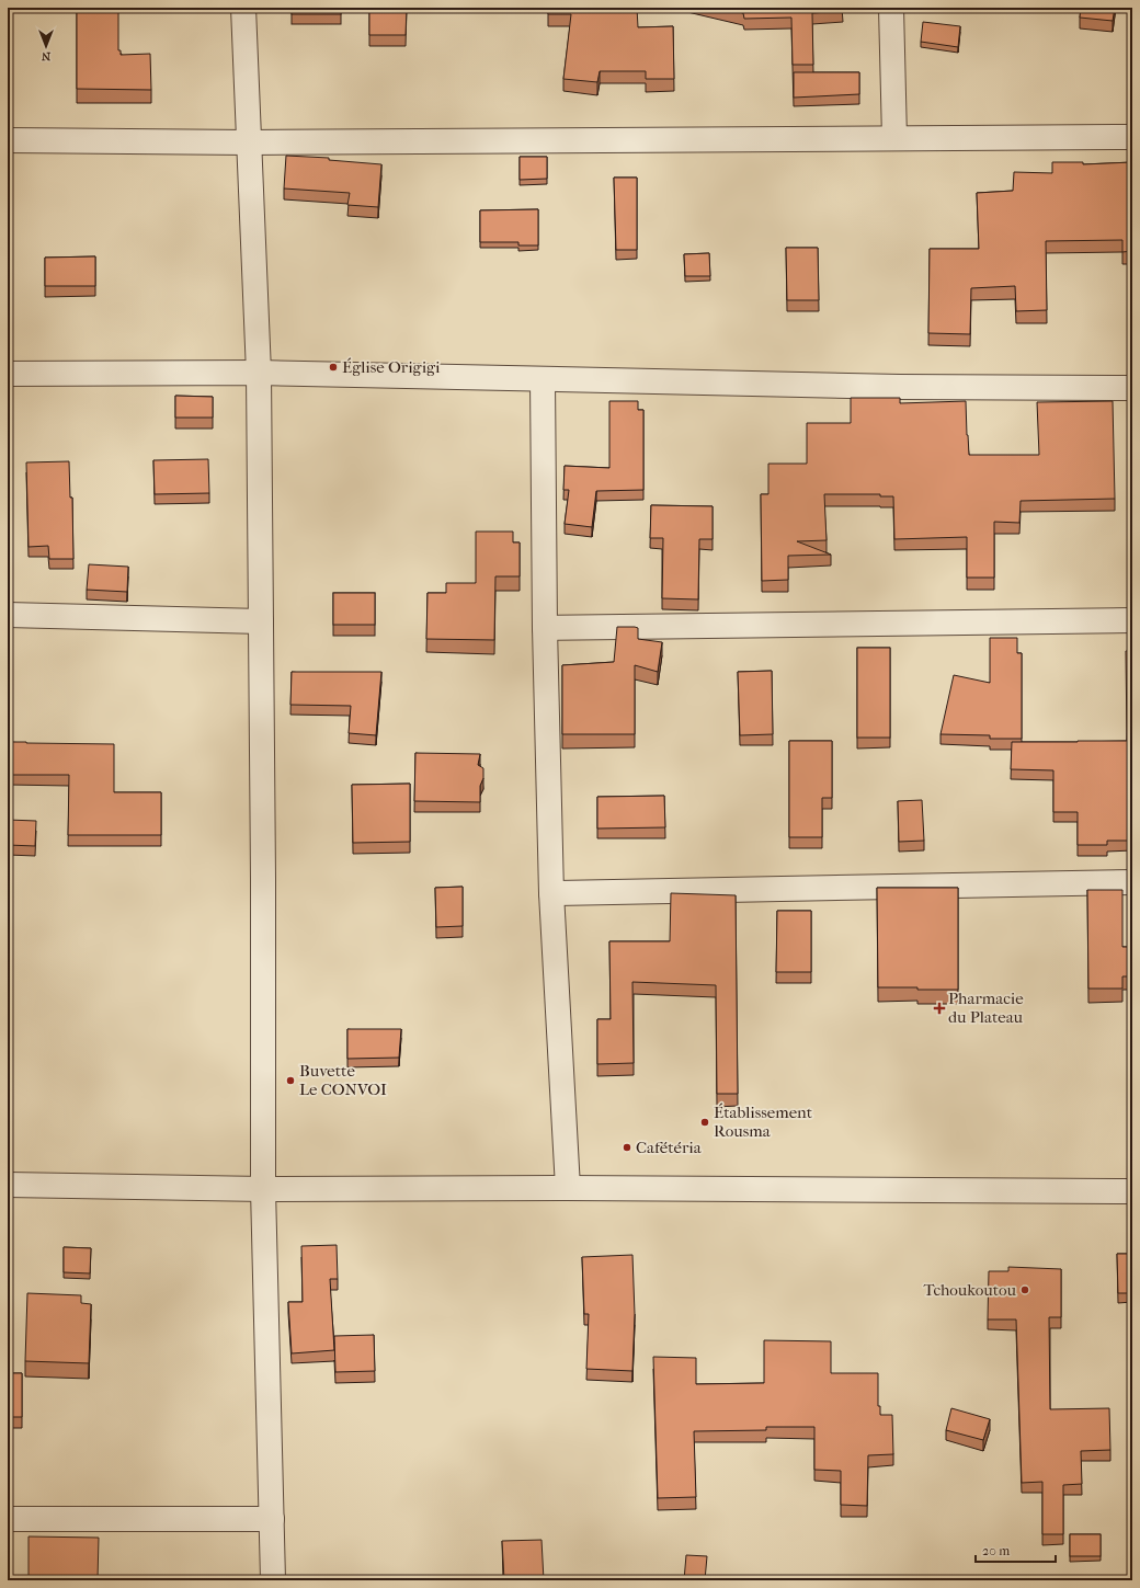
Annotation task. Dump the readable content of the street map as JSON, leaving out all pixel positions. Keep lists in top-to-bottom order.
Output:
{
  "places": {
    "other": [
      "Église Origigi",
      "Buvette Le CONVOI",
      "Établissement Rousma",
      "Cafétéria",
      "Tchoukoutou"
    ],
    "health": ["Pharmacie du Plateau"]
  },
  "scale_bar": "20 m",
  "north": "bottom"
}
